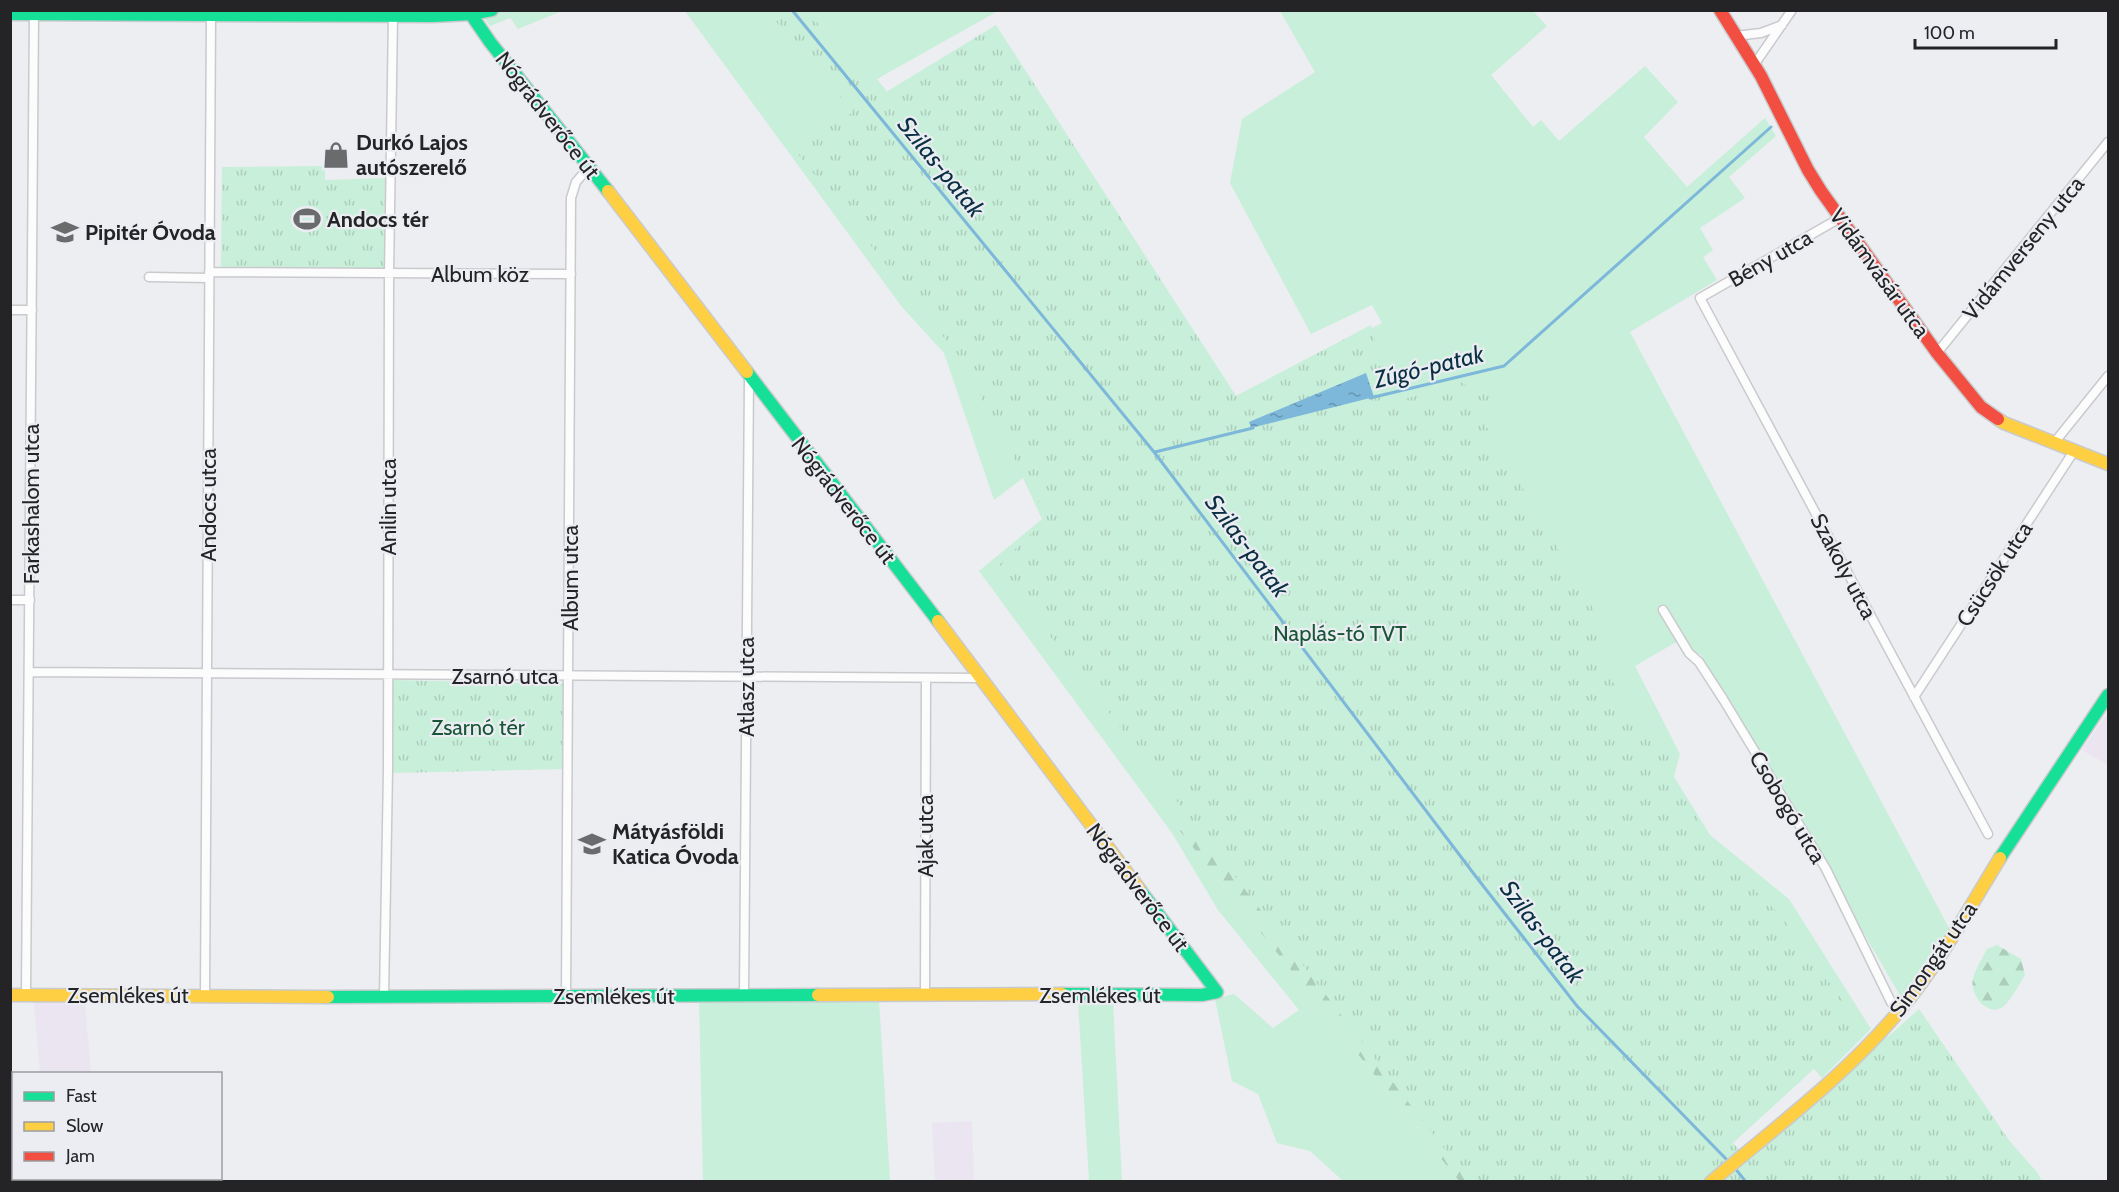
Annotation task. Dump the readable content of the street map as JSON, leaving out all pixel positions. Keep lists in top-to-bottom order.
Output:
{
  "streets": {
    "street": [
      "Nógrádverőce út",
      "Vidámverseny utca",
      "Bény utca",
      "Vidámvásár utca",
      "Album köz",
      "Farkashalom utca",
      "Andocs utca",
      "Anilin utca",
      "Szakoly utca",
      "Csücsök utca",
      "Album utca",
      "Zsarnó utca",
      "Atlasz utca",
      "Csobogó utca",
      "Ajak utca",
      "Simongát utca",
      "Zsemlékes út"
    ]
  },
  "crossings": [
    ["Nógrádverőce út", "Album utca"],
    ["Nógrádverőce út", "Zsarnó utca"],
    ["Nógrádverőce út", "Atlasz utca"],
    ["Nógrádverőce út", "Zsemlékes út"],
    ["Vidámverseny utca", "Vidámvásár utca"],
    ["Bény utca", "Vidámvásár utca"],
    ["Bény utca", "Szakoly utca"],
    ["Vidámvásár utca", "Csücsök utca"],
    ["Album köz", "Anilin utca"],
    ["Album köz", "Album utca"],
    ["Farkashalom utca", "Zsarnó utca"],
    ["Farkashalom utca", "Zsemlékes út"],
    ["Andocs utca", "Zsarnó utca"],
    ["Andocs utca", "Zsemlékes út"],
    ["Anilin utca", "Zsarnó utca"],
    ["Anilin utca", "Zsemlékes út"],
    ["Szakoly utca", "Csücsök utca"],
    ["Album utca", "Zsarnó utca"],
    ["Album utca", "Zsemlékes út"],
    ["Zsarnó utca", "Atlasz utca"],
    ["Zsarnó utca", "Ajak utca"],
    ["Atlasz utca", "Zsemlékes út"],
    ["Csobogó utca", "Simongát utca"],
    ["Ajak utca", "Zsemlékes út"]
  ],
  "water": ["Szilas-patak", "Zúgó-patak"],
  "parks": ["Naplás-tó TVT", "Zsarnó tér"],
  "places": {
    "shop": ["Durkó Lajos autószerelő"],
    "sports": ["Andocs tér"],
    "school or university": ["Pipitér Óvoda", "Mátyásföldi Katica Óvoda"]
  },
  "legend": ["Fast", "Slow", "Jam"],
  "scale_bar": "100 m"
}
